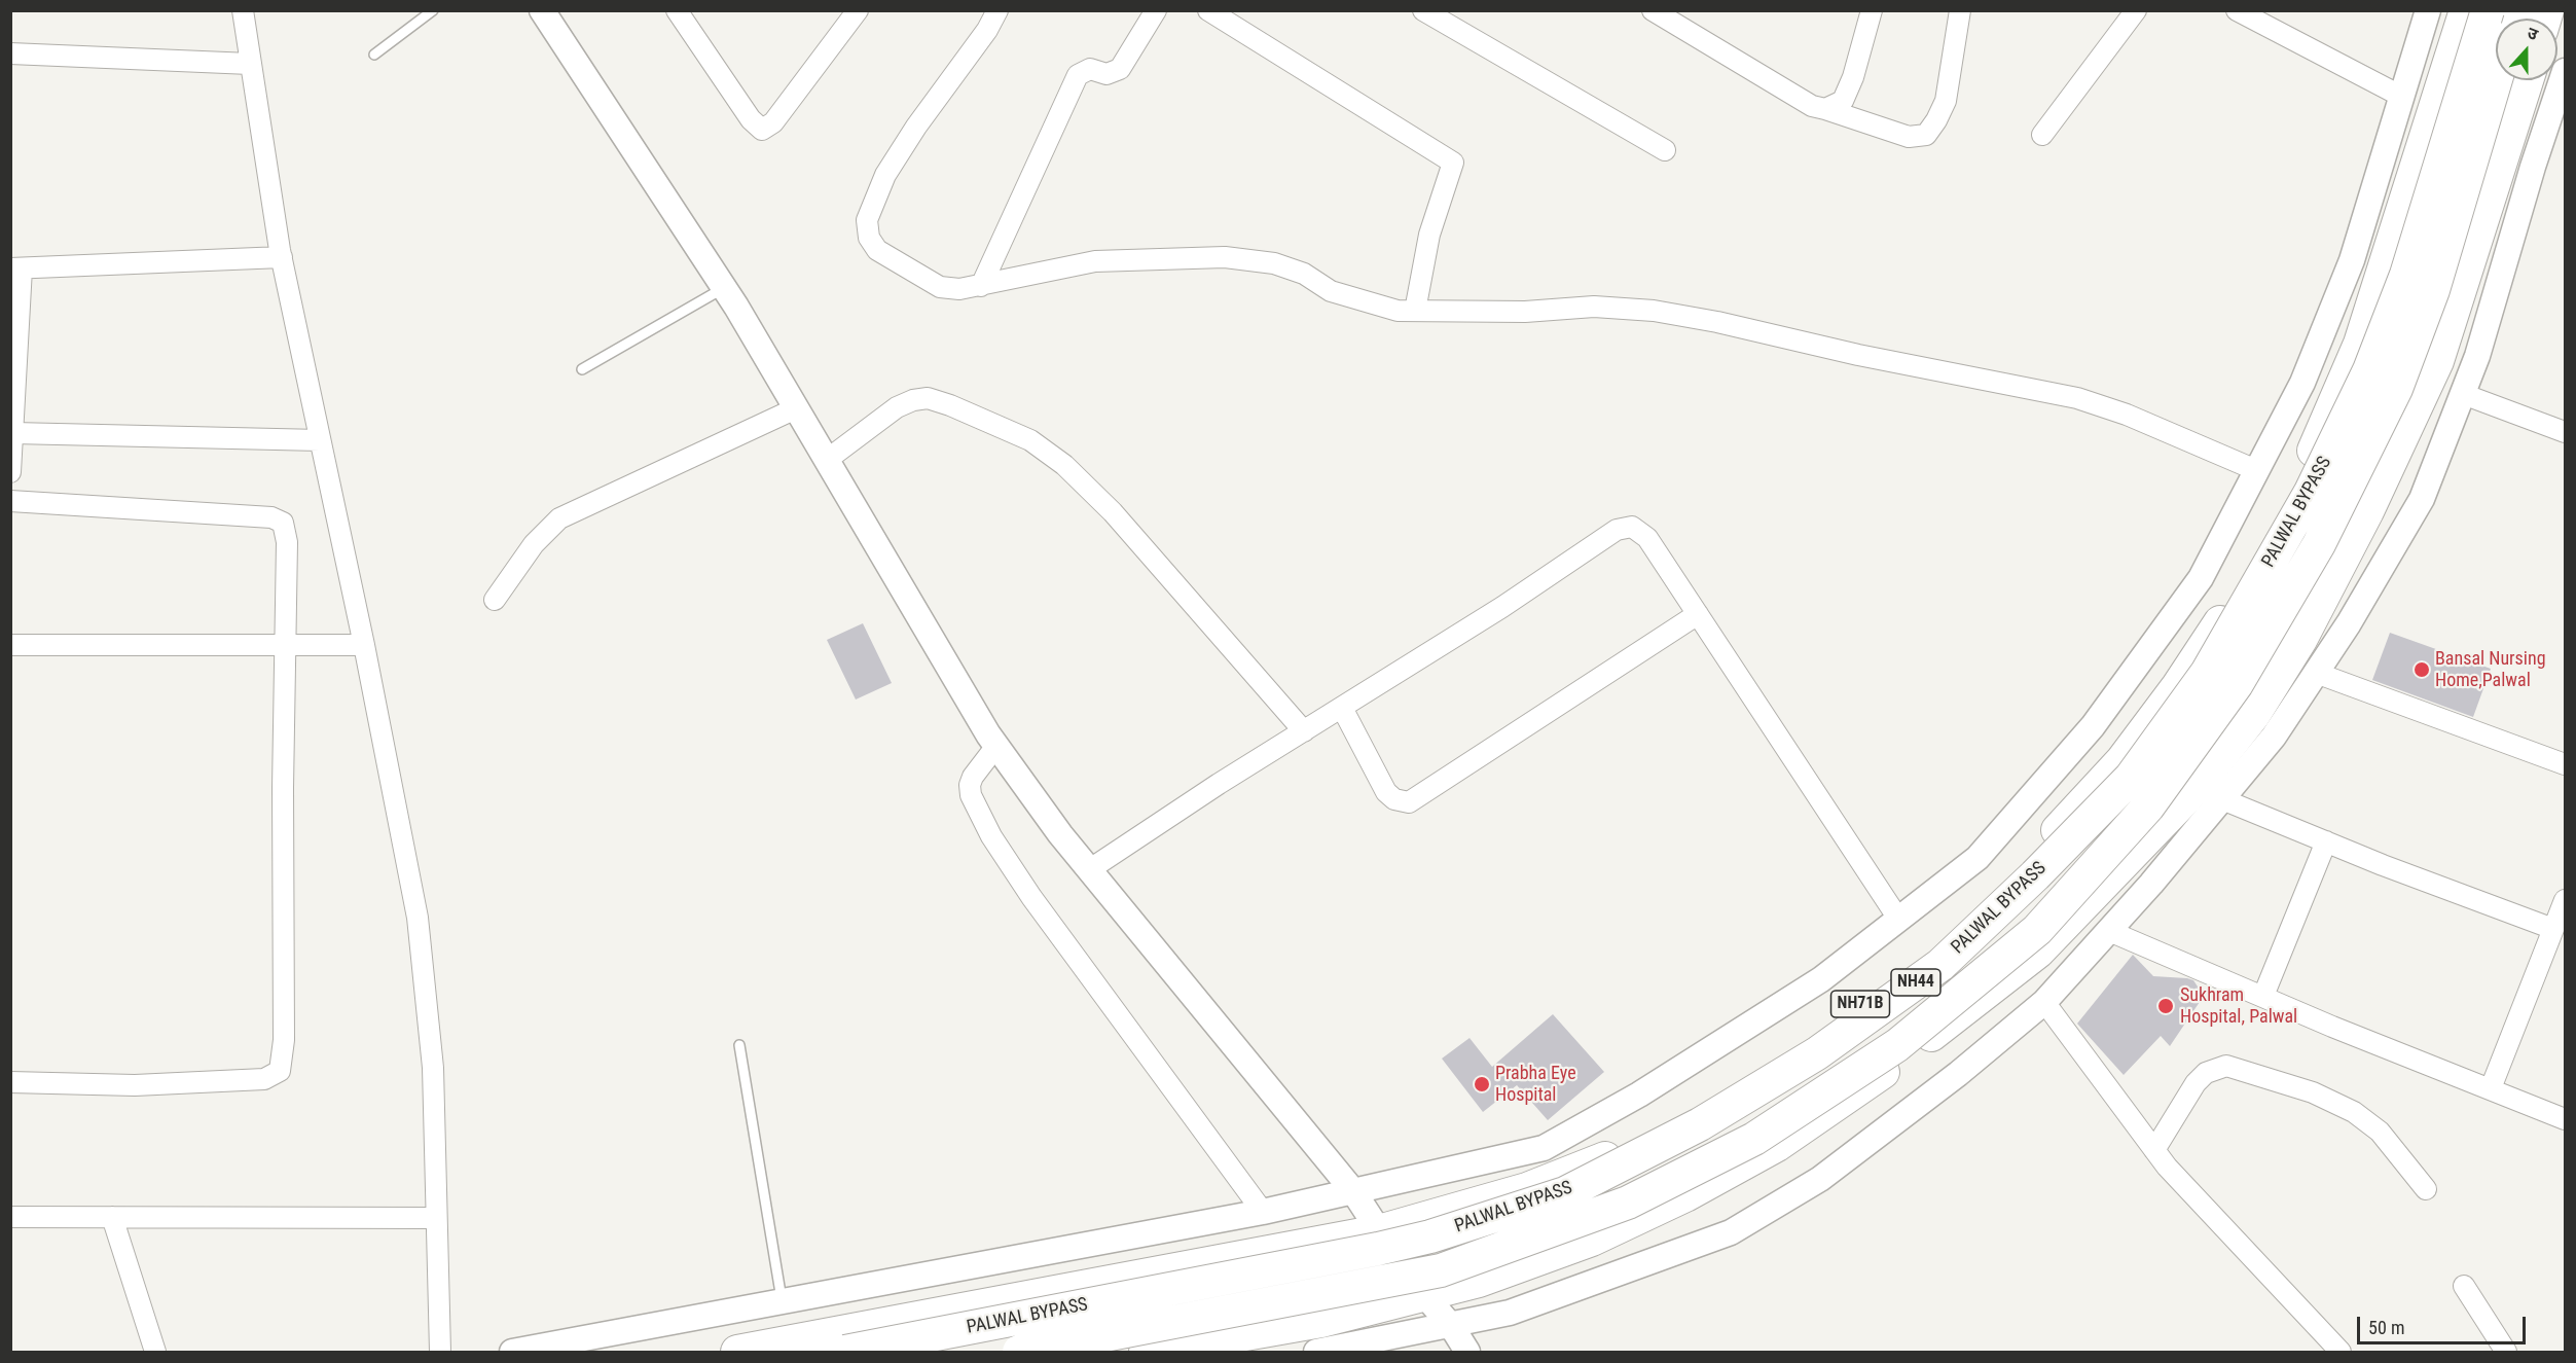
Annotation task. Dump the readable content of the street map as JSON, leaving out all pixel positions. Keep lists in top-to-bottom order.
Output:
{
  "streets": {
    "highway": ["PALWAL BYPASS", "NH44", "NH71B"]
  },
  "places": ["Bansal Nursing Home,Palwal", "Sukhram Hospital, Palwal", "Prabha Eye Hospital"],
  "scale_bar": "50 m",
  "north": "top"
}
